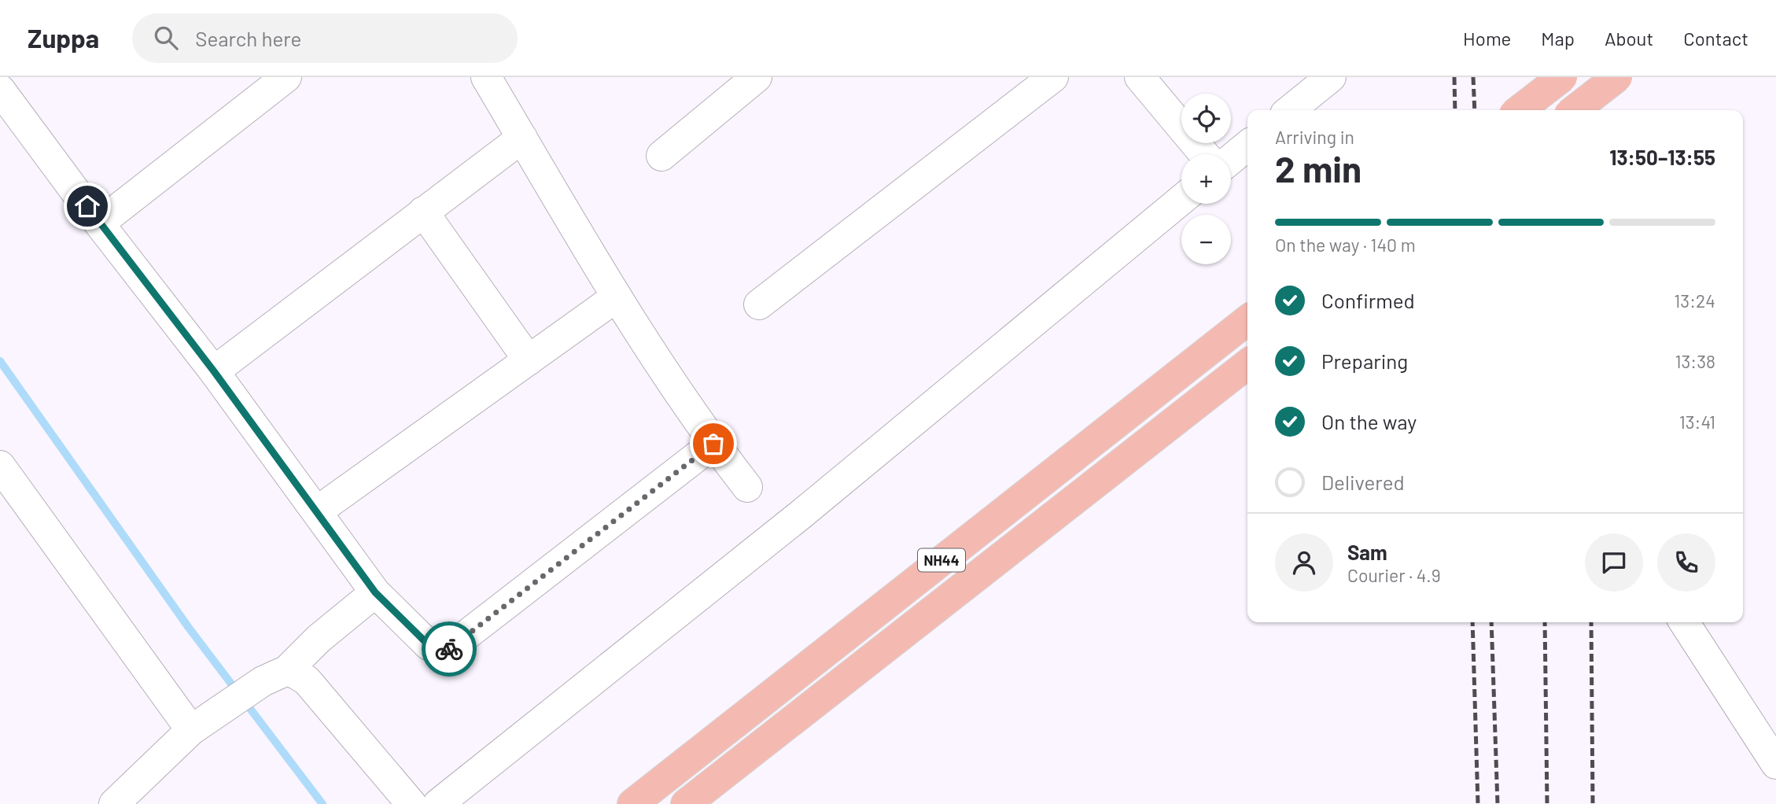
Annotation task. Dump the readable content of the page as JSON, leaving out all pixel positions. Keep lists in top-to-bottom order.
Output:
{
  "streets": {
    "highway": ["NH44"]
  },
  "page": {
    "header": "Zuppa",
    "search": "Search here",
    "nav": [
      "Home",
      "Map",
      "About",
      "Contact"
    ],
    "map_buttons": ["+", "−"],
    "heading": ["2 min", "Arriving in", "13:50–13:55"],
    "panel": ["Sam", "Courier · 4.9"],
    "bar": "On the way · 140 m",
    "list": [
      ["Confirmed", "13:24"],
      ["Preparing", "13:38"],
      ["On the way", "13:41"],
      "Delivered"
    ]
  }
}
